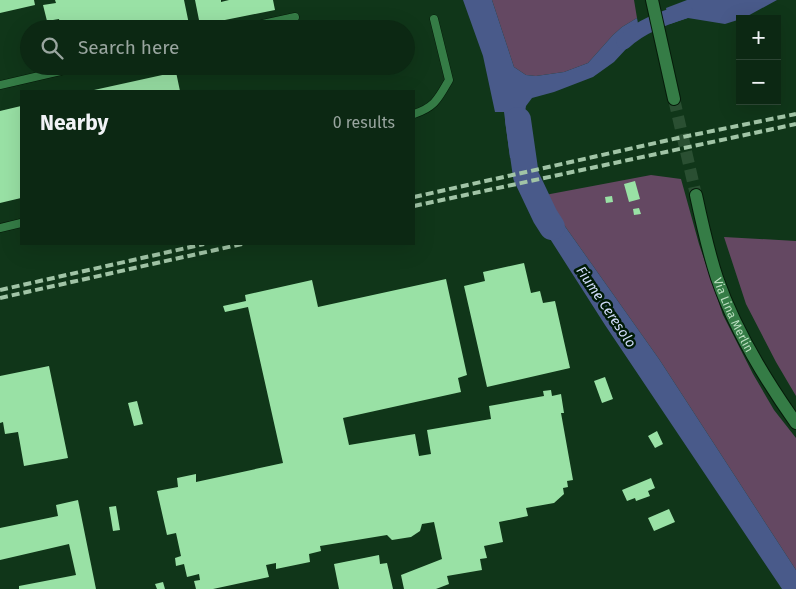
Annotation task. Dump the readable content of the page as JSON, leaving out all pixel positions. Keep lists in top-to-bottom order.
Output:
{
  "streets": {
    "main road": ["Via Lina Merlin"]
  },
  "water": ["Fiume Ceresolo"],
  "page": {
    "map_buttons": ["+", "−"],
    "search": "Search here",
    "heading": ["Nearby", "0 results"]
  }
}
